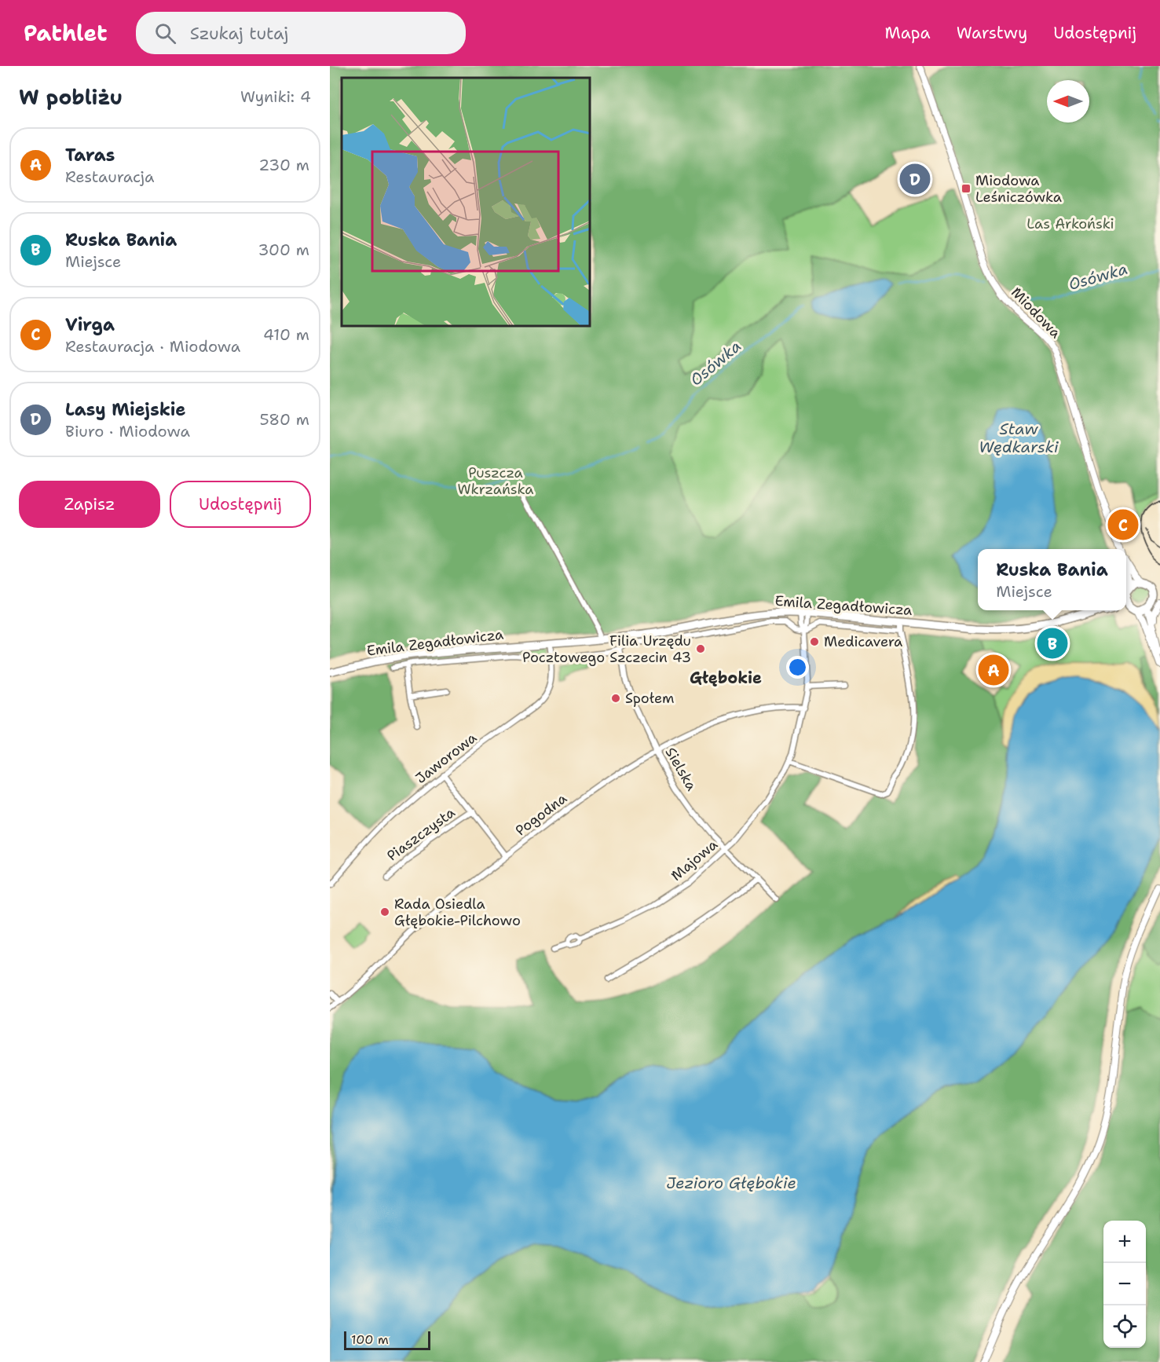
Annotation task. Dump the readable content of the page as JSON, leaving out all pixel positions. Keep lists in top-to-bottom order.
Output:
{
  "streets": {
    "main road": ["Emila Zegadłowicza"],
    "street": [
      "Miodowa",
      "Jaworowa",
      "Sielska",
      "Pogodna",
      "Piaszczysta",
      "Majowa"
    ]
  },
  "crossings": [
    ["Emila Zegadłowicza", "Jaworowa"],
    ["Emila Zegadłowicza", "Majowa"],
    ["Jaworowa", "Piaszczysta"],
    ["Sielska", "Pogodna"],
    ["Sielska", "Majowa"],
    ["Pogodna", "Piaszczysta"],
    ["Pogodna", "Majowa"]
  ],
  "districts": ["Głębokie"],
  "water": ["Osówka", "Staw Wędkarski", "Jezioro Głębokie"],
  "parks": ["Las Arkoński", "Puszcza Wkrzańska"],
  "places": {
    "transit": ["Miodowa Leśniczówka"],
    "other": [
      "Medicavera",
      "Filia Urzędu Pocztowego Szczecin 43",
      "Społem",
      "Rada Osiedla Głębokie-Pilchowo"
    ]
  },
  "scale_bar": "100 m",
  "north": "left",
  "page": {
    "header": "Pathlet",
    "search": "Szukaj tutaj",
    "nav": ["Mapa", "Warstwy", "Udostępnij"],
    "heading": ["W pobliżu", "Wyniki: 4"],
    "list": [
      {
        "mark": "A",
        "name": "Taras",
        "note": "Restauracja",
        "value": "230 m"
      },
      {
        "mark": "B",
        "name": "Ruska Bania",
        "note": "Miejsce",
        "value": "300 m"
      },
      {
        "mark": "C",
        "name": "Virga",
        "note": "Restauracja · Miodowa",
        "value": "410 m"
      },
      {
        "mark": "D",
        "name": "Lasy Miejskie",
        "note": "Biuro · Miodowa",
        "value": "580 m"
      }
    ],
    "pins": [
      "D",
      "C",
      "B",
      "A"
    ],
    "buttons": ["Zapisz", "Udostępnij"],
    "popup": ["Ruska Bania", "Miejsce"],
    "map_buttons": ["+", "−"],
    "scale": "100 m"
  }
}
